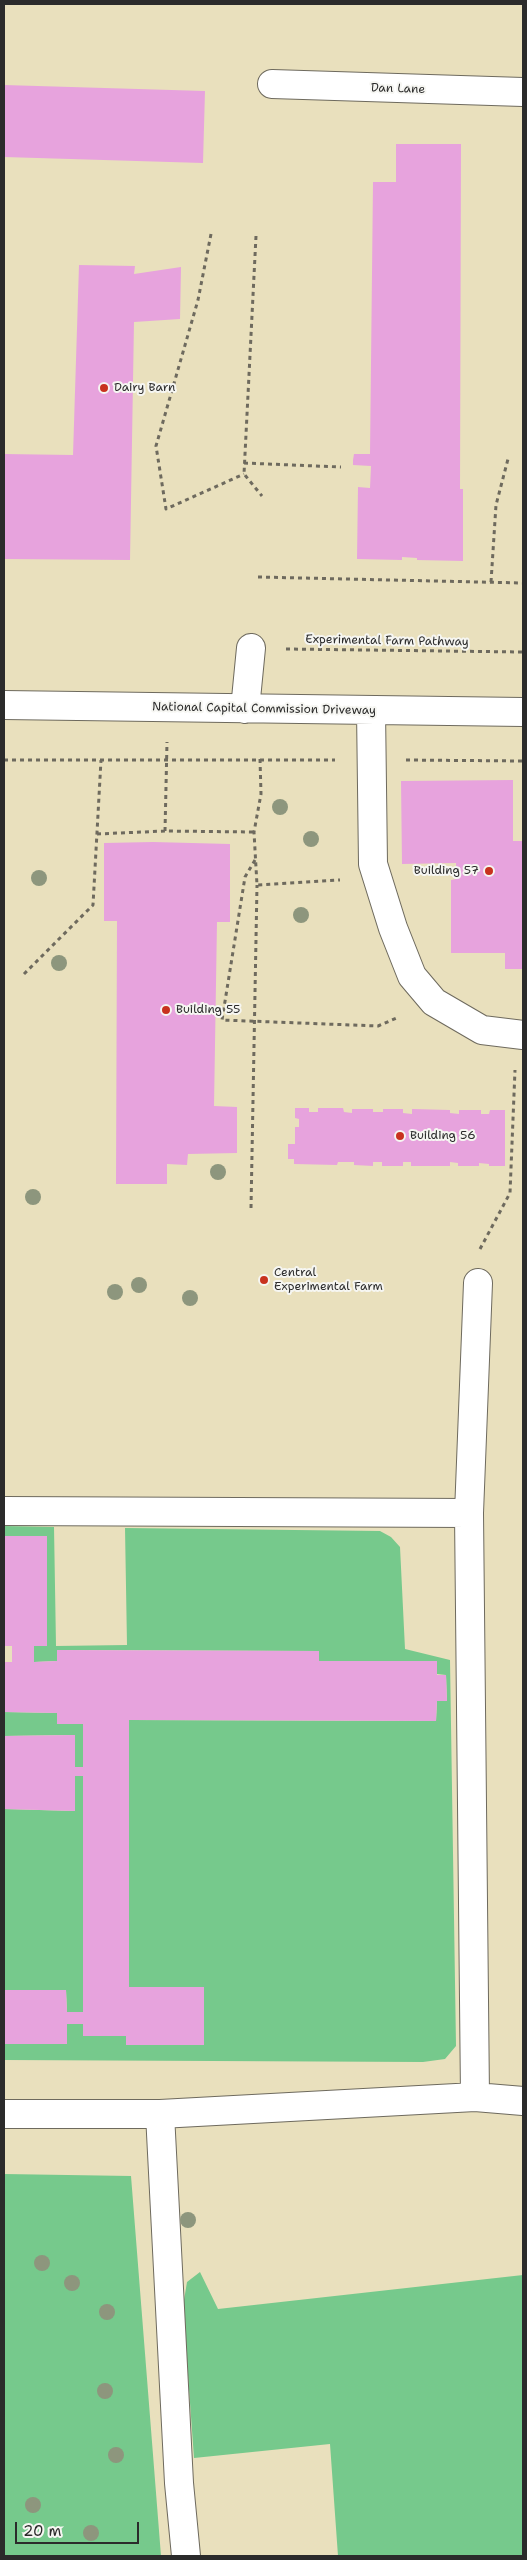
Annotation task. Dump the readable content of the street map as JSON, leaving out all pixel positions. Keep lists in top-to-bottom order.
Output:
{
  "streets": {
    "street": ["Dan Lane", "National Capital Commission Driveway"],
    "path": ["Experimental Farm Pathway"]
  },
  "places": [
    "Dairy Barn",
    "Building 57",
    "Building 55",
    "Building 56",
    "Central Experimental Farm"
  ],
  "scale_bar": "20 m"
}
